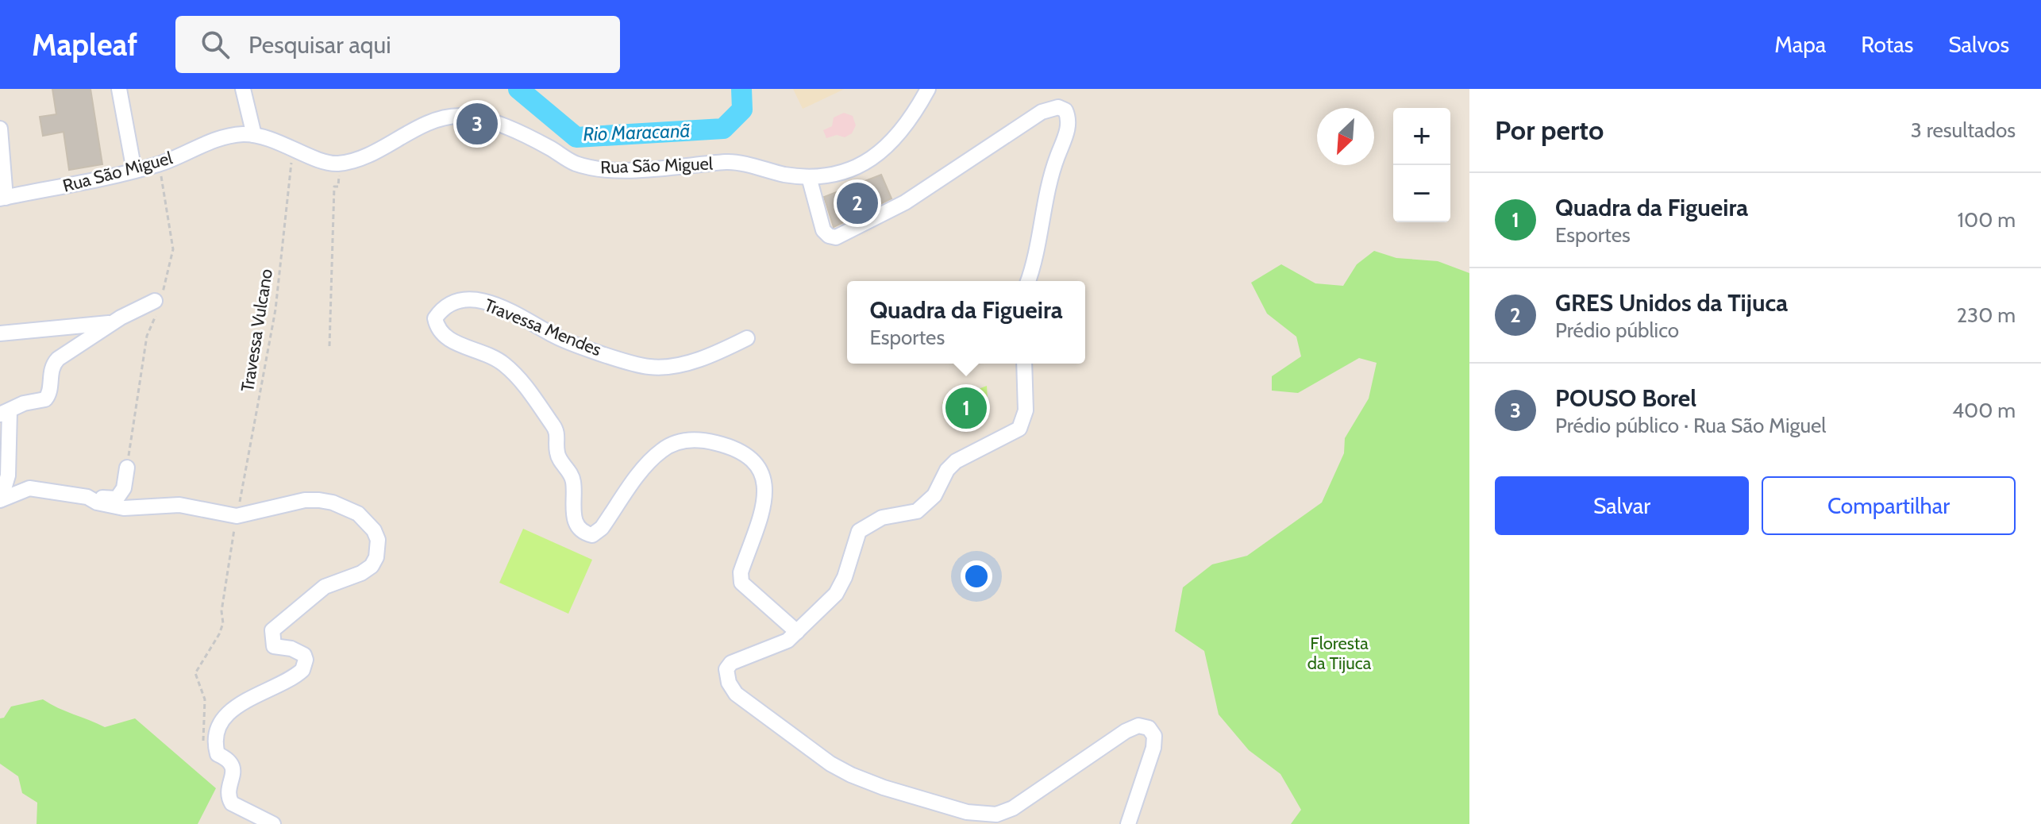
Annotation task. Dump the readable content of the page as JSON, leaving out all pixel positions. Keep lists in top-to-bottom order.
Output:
{
  "streets": {
    "street": ["Rua São Miguel", "Travessa Mendes"],
    "path": ["Travessa Vulcano"]
  },
  "crossings": [
    ["Rua São Miguel", "Travessa Vulcano"]
  ],
  "water": ["Rio Maracanã"],
  "parks": ["Floresta da Tijuca"],
  "north": "bottom left",
  "page": {
    "header": "Mapleaf",
    "search": "Pesquisar aqui",
    "nav": ["Mapa", "Rotas", "Salvos"],
    "heading": ["Por perto", "3 resultados"],
    "pins": ["3", "2", "1"],
    "map_buttons": ["+", "−"],
    "list": [
      {
        "mark": "1",
        "name": "Quadra da Figueira",
        "note": "Esportes",
        "value": "100 m"
      },
      {
        "mark": "2",
        "name": "GRES Unidos da Tijuca",
        "note": "Prédio público",
        "value": "230 m"
      },
      {
        "mark": "3",
        "name": "POUSO Borel",
        "note": "Prédio público · Rua São Miguel",
        "value": "400 m"
      }
    ],
    "popup": ["Quadra da Figueira", "Esportes"],
    "buttons": ["Salvar", "Compartilhar"]
  }
}
